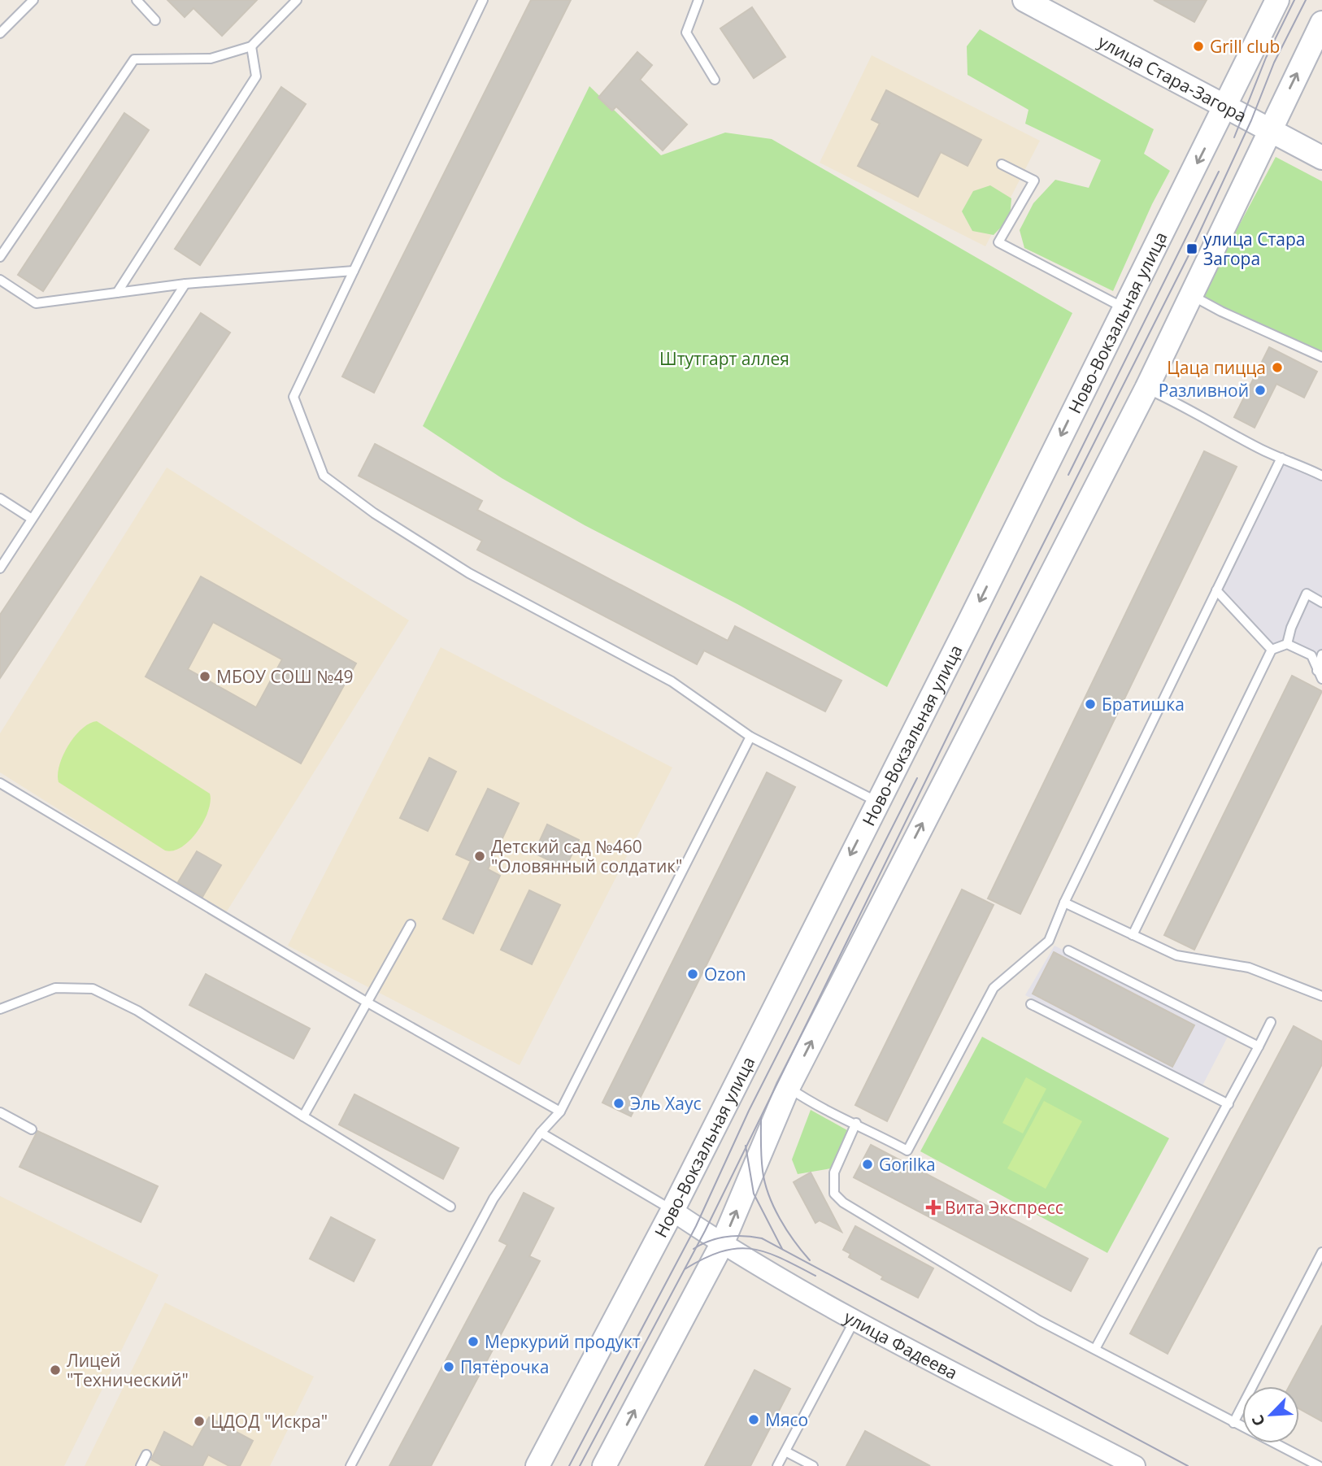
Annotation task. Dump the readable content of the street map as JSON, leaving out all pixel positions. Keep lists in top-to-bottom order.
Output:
{
  "streets": {
    "main road": ["улица Стара-Загора", "Ново-Вокзальная улица"],
    "street": ["улица Фадеева"]
  },
  "crossings": [
    ["улица Стара-Загора", "Ново-Вокзальная улица"],
    ["Ново-Вокзальная улица", "улица Фадеева"]
  ],
  "parks": ["Штутгарт аллея"],
  "places": {
    "other": [
      "Grill club",
      "Цаца пицца",
      "Разливной",
      "МБОУ СОШ №49",
      "Братишка",
      "Детский сад №460 \"Оловянный солдатик\"",
      "Ozon",
      "Эль Хаус",
      "Gorilka",
      "Меркурий продукт",
      "Пятёрочка",
      "Лицей \"Технический\"",
      "Мясо",
      "ЦДОД \"Искра\""
    ],
    "transit": ["улица Стара Загора"],
    "health": ["Вита Экспресс"]
  },
  "north": "bottom left"
}
